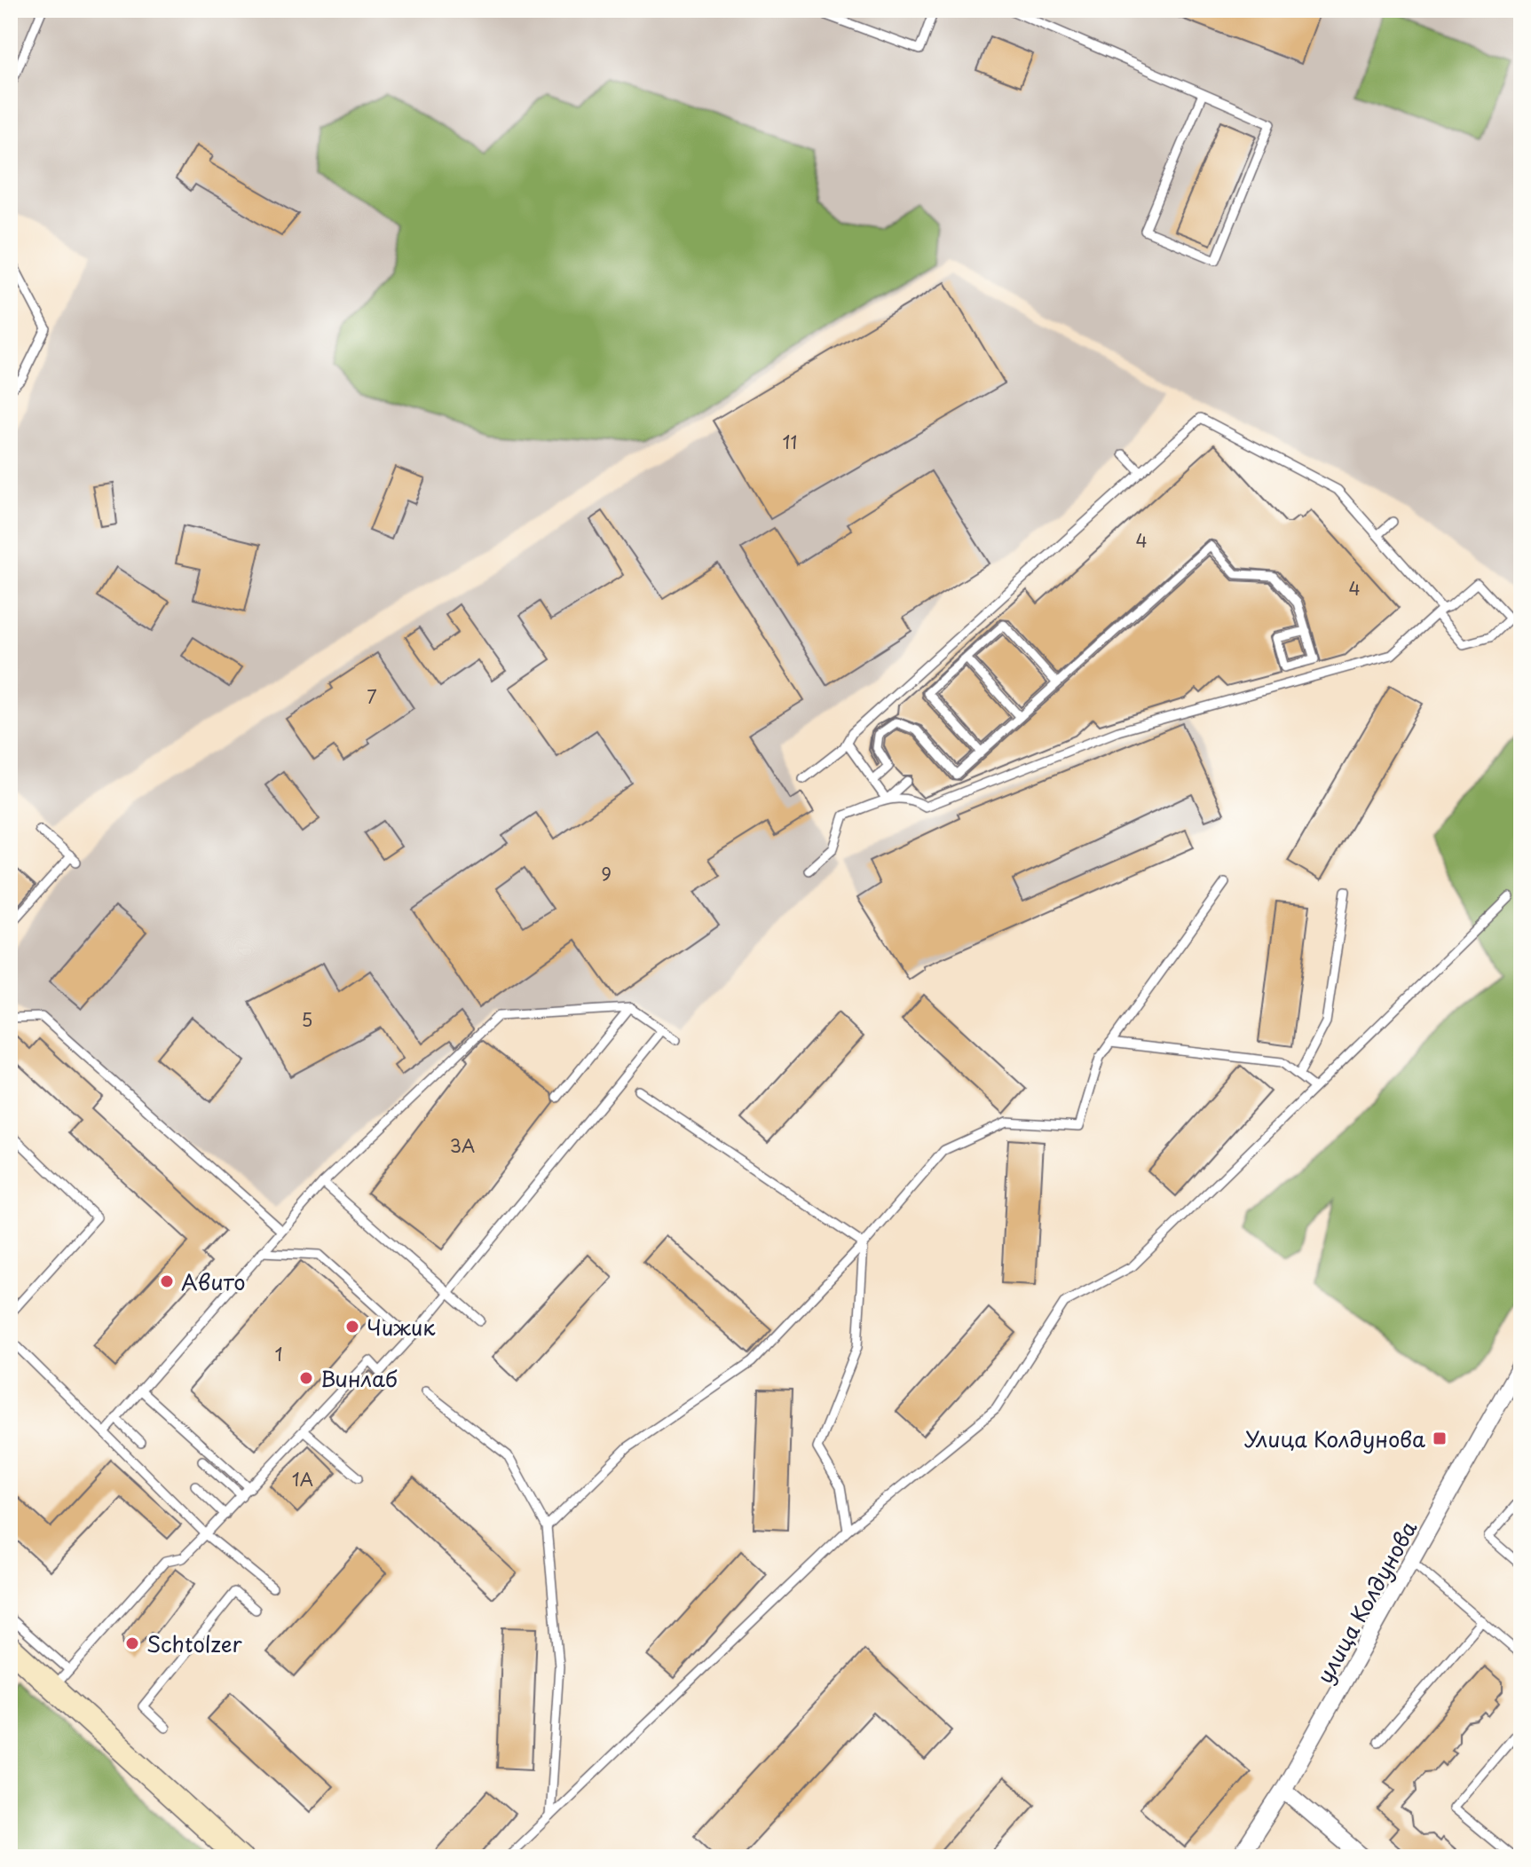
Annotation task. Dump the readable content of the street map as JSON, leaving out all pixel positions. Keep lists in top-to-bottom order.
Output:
{
  "streets": {
    "street": ["улица Колдунова"]
  },
  "places": {
    "other": [
      "Авито",
      "Чижик",
      "Винлаб",
      "Schtolzer"
    ],
    "transit": ["Улица Колдунова"]
  },
  "house_numbers": [
    "11",
    "4",
    "4",
    "7",
    "9",
    "5",
    "3А",
    "1",
    "1А"
  ]
}
